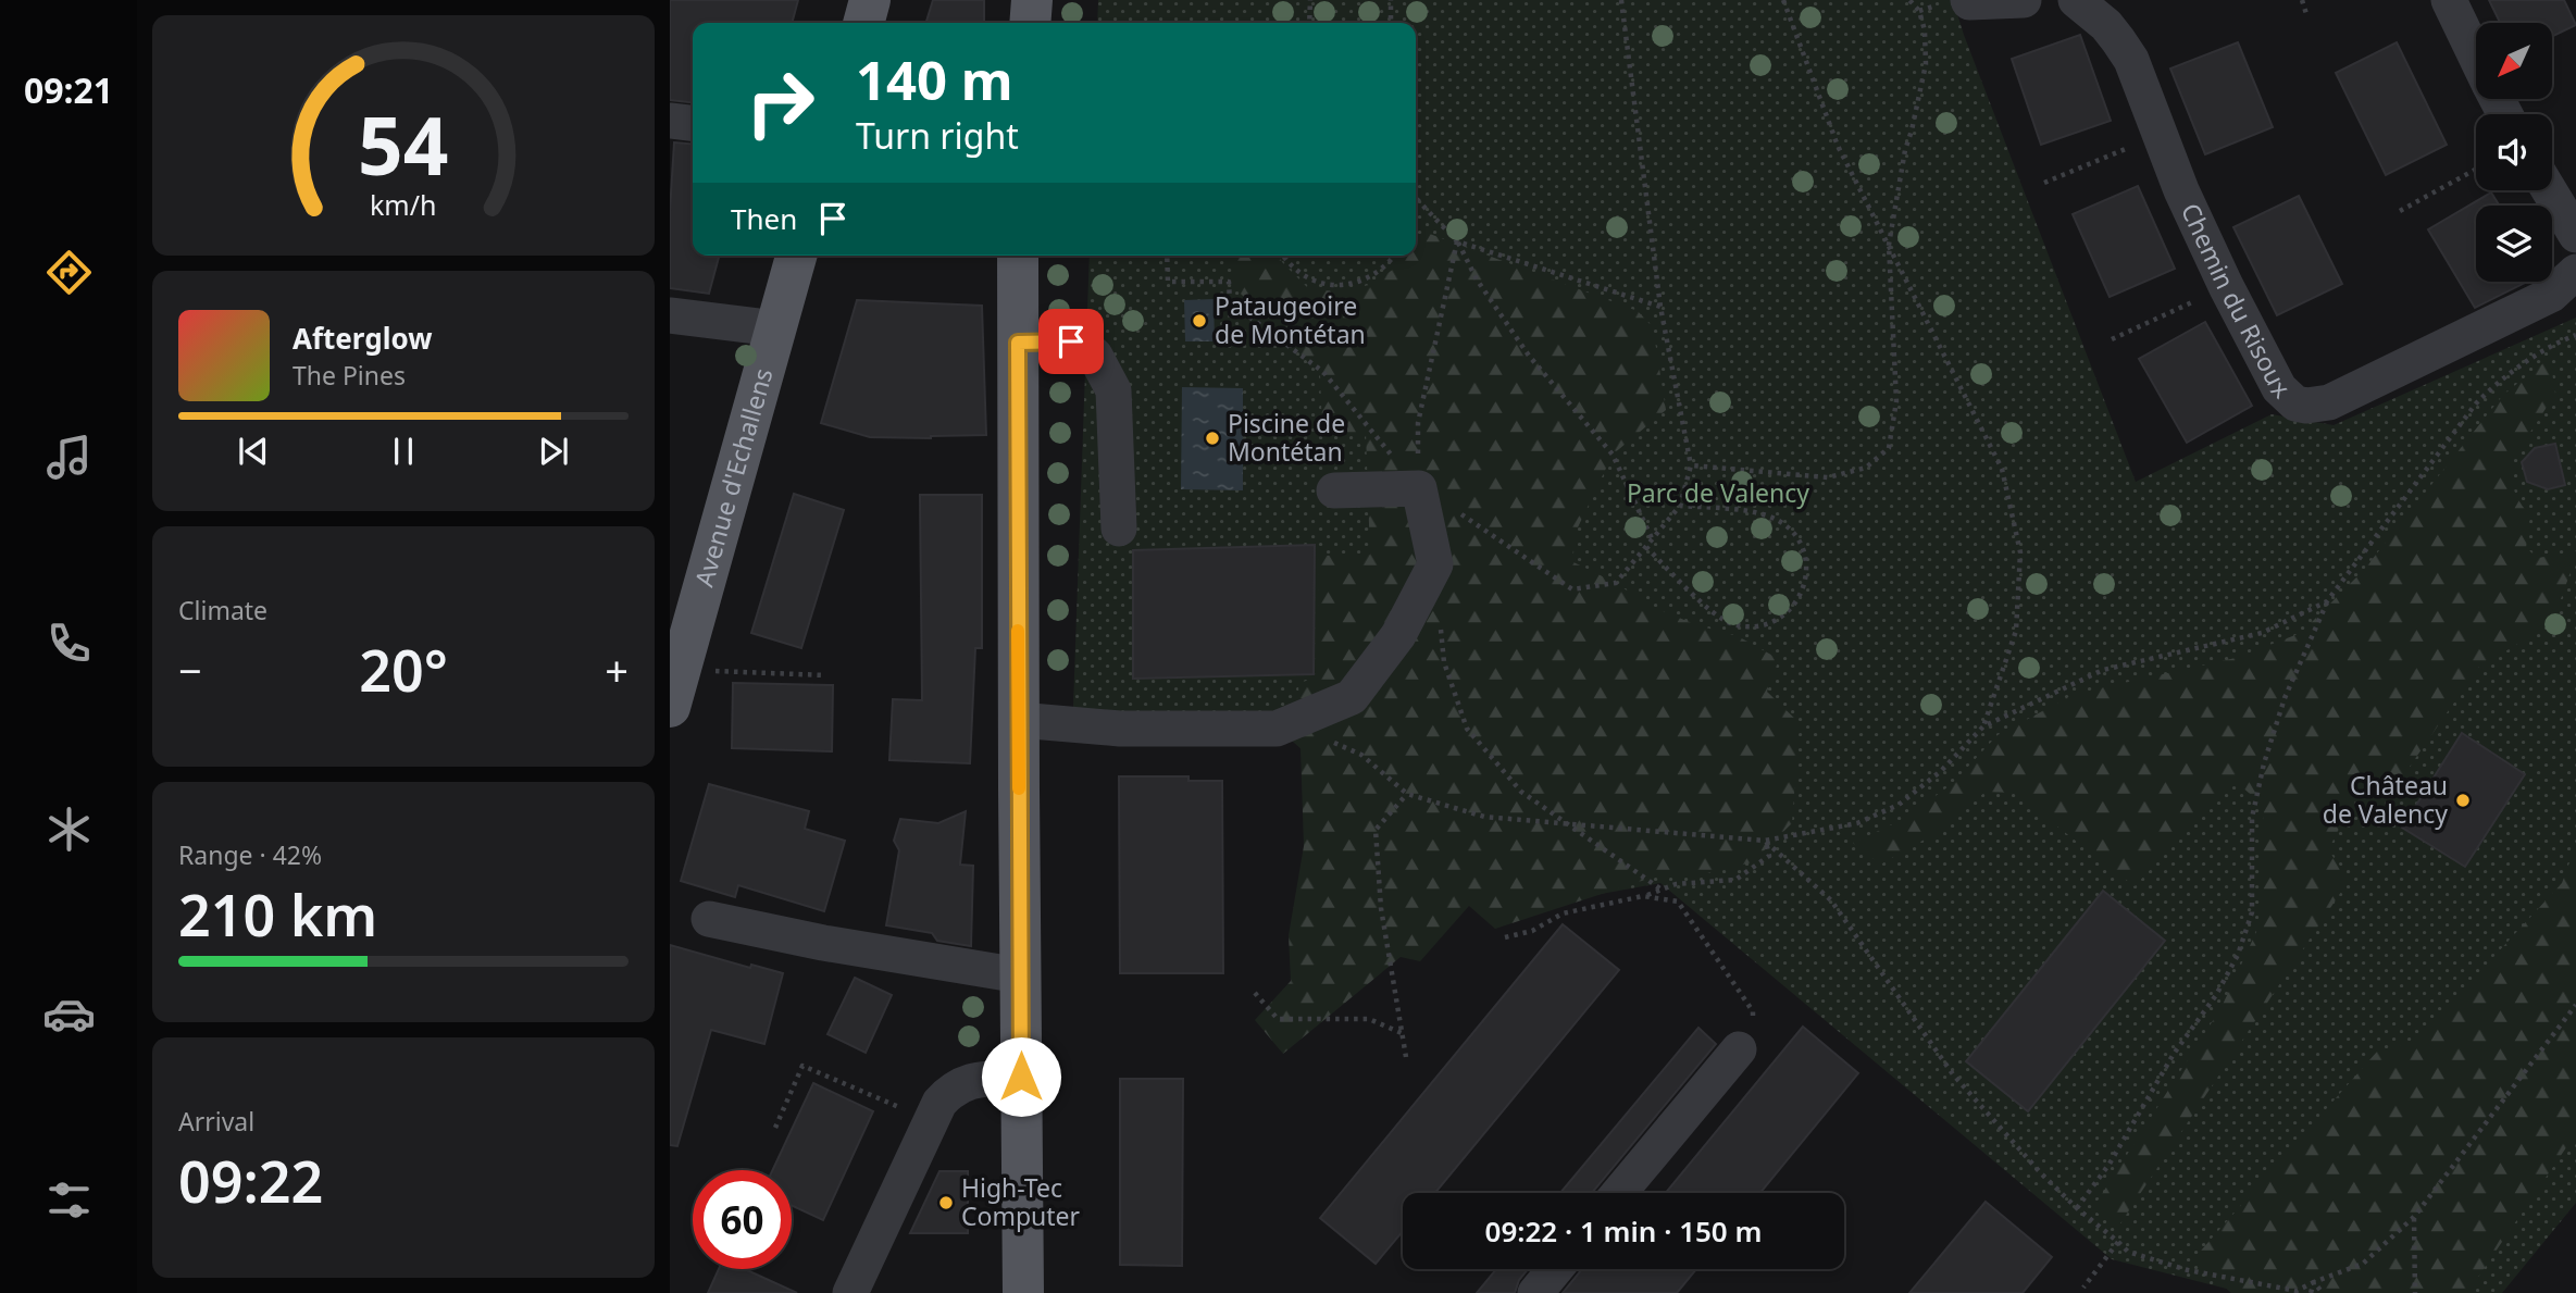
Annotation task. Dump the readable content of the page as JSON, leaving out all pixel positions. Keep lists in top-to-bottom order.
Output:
{
  "streets": {
    "main road": ["Avenue d'Echallens"],
    "street": ["Chemin du Risoux"]
  },
  "parks": ["Parc de Valency"],
  "places": [
    "Pataugeoire de Montétan",
    "Piscine de Montétan",
    "Château de Valency",
    "High-Tec Computer"
  ],
  "north": "bottom left",
  "page": {
    "tabs": "09:21",
    "turn": ["140 m", "Turn right"],
    "then": "Then",
    "song": ["Afterglow", "The Pines"],
    "tile": [
      "Climate",
      ["Range · 42%", "210 km"],
      ["Arrival", "09:22"]
    ],
    "heat": ["−", "20°", "+"],
    "limit": "60",
    "trip": "09:22 · 1 min · 150 m",
    "gauge": ["54", "km/h"]
  }
}
